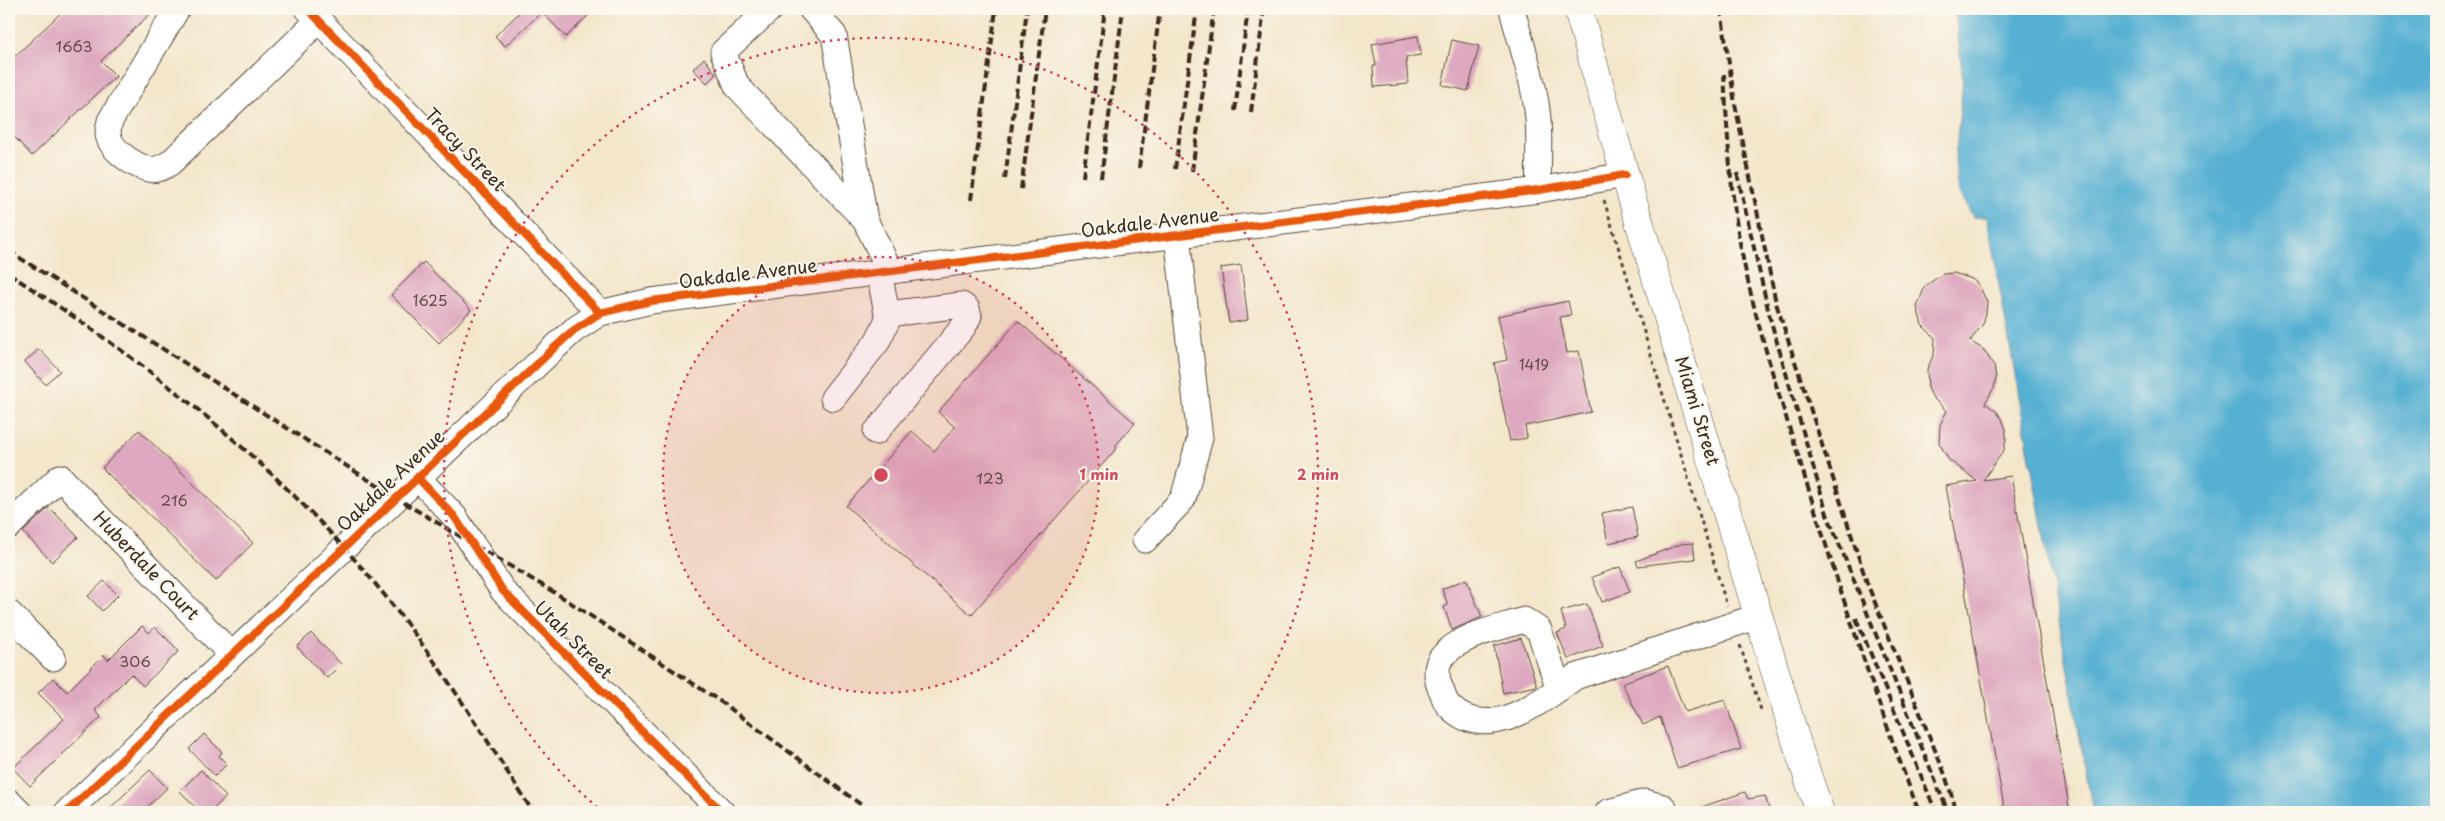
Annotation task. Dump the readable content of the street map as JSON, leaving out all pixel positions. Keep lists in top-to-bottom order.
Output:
{
  "streets": {
    "main road": ["Miami Street"],
    "street": [
      "Tracy Street",
      "Oakdale Avenue",
      "Huberdale Court",
      "Utah Street"
    ]
  },
  "crossings": [
    ["Tracy Street", "Oakdale Avenue"],
    ["Oakdale Avenue", "Miami Street"],
    ["Oakdale Avenue", "Huberdale Court"],
    ["Oakdale Avenue", "Utah Street"]
  ],
  "house_numbers": [
    "1663",
    "1625",
    "1419",
    "123",
    "216",
    "306"
  ],
  "rings": ["1 min", "2 min"]
}
